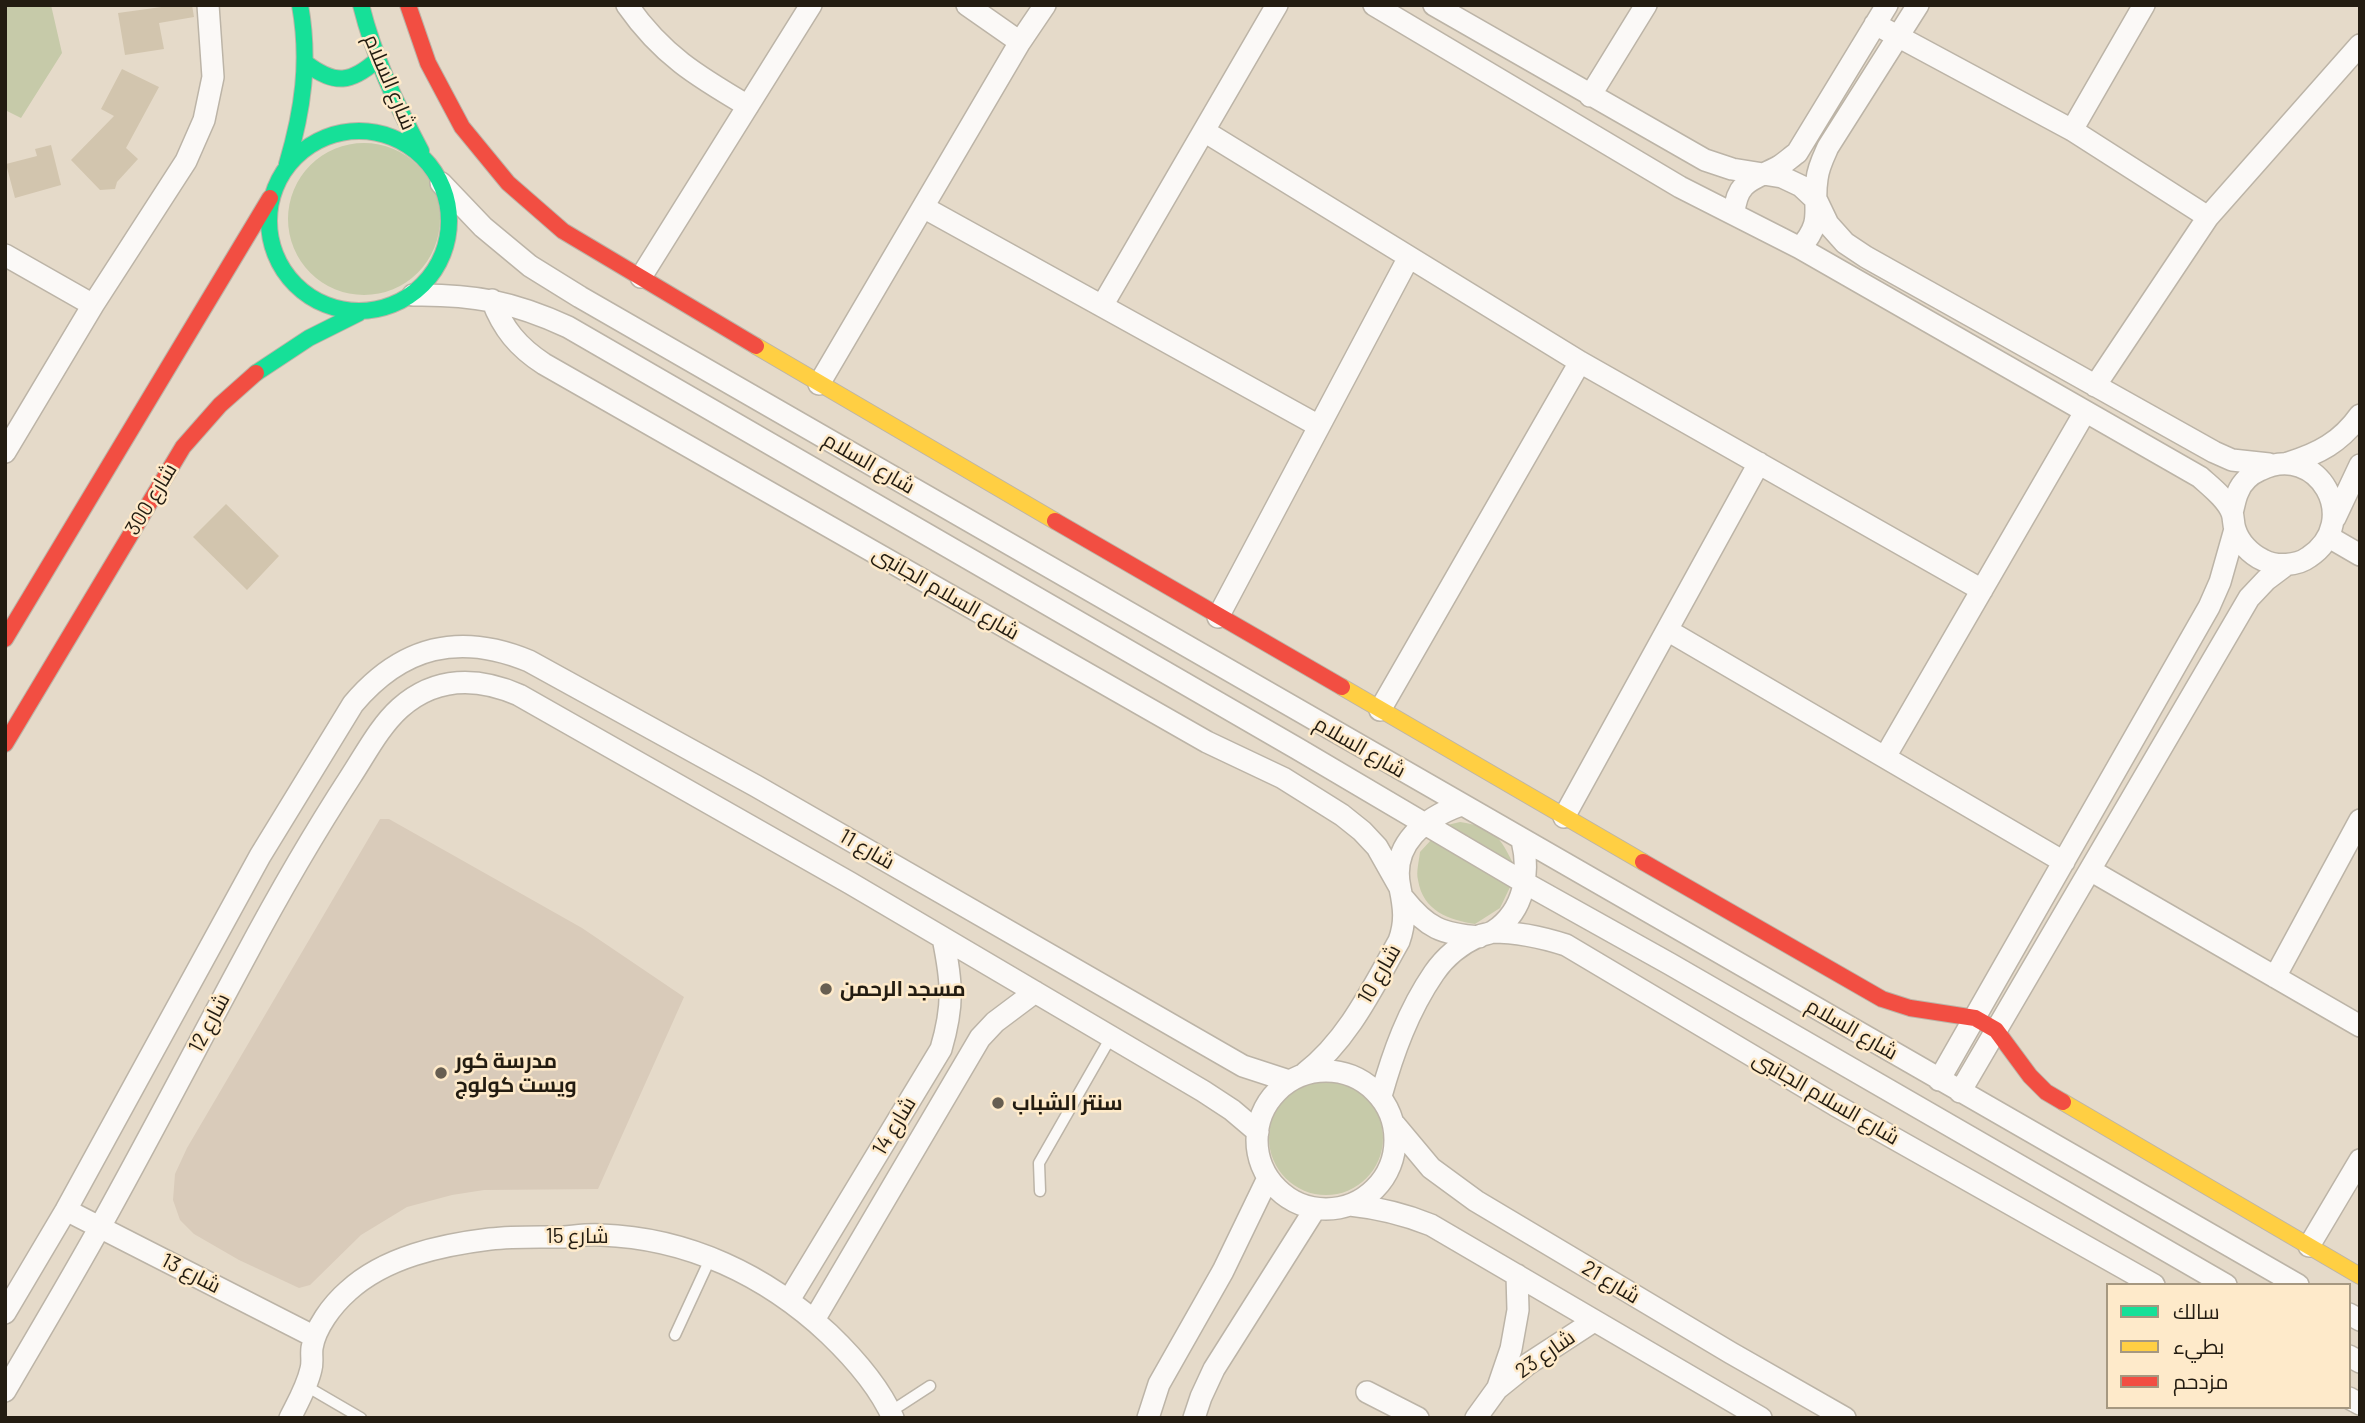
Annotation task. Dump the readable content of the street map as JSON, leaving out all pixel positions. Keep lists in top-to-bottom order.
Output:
{
  "streets": {
    "street": [
      "شارع السلام",
      "شارع 300",
      "شارع السلام الجانبى",
      "شارع 11",
      "شارع 10",
      "شارع 12",
      "شارع 14",
      "شارع 15",
      "شارع 13",
      "شارع 21",
      "شارع 23"
    ]
  },
  "crossings": [
    ["شارع السلام", "شارع 300"],
    ["شارع السلام", "شارع السلام الجانبى"],
    ["شارع السلام", "شارع 10"],
    ["شارع السلام الجانبى", "شارع 10"],
    ["شارع 11", "شارع 10"],
    ["شارع 11", "شارع 12"],
    ["شارع 11", "شارع 14"],
    ["شارع 11", "شارع 21"],
    ["شارع 10", "شارع 21"],
    ["شارع 12", "شارع 13"],
    ["شارع 14", "شارع 15"],
    ["شارع 15", "شارع 13"],
    ["شارع 21", "شارع 23"]
  ],
  "places": ["مسجد الرحمن", "مدرسة كور ويست كولوج", "سنتر الشباب"],
  "legend": ["سالك", "بطيء", "مزدحم"]
}
